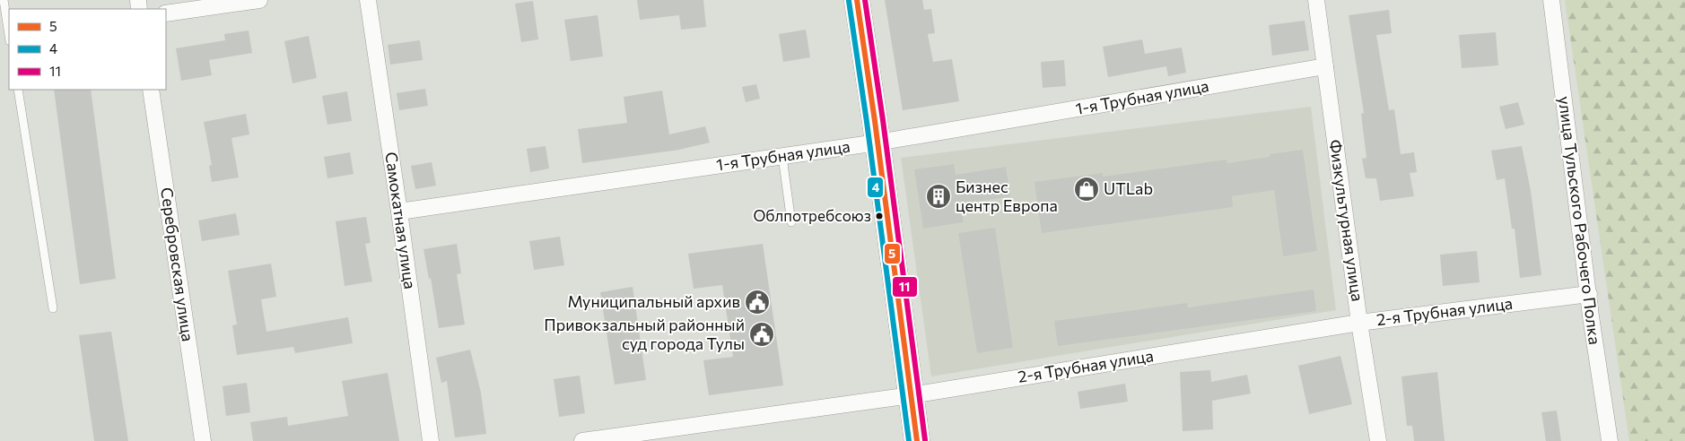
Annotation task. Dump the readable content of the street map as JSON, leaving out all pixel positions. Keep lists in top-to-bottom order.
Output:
{
  "streets": {
    "street": [
      "1-я Трубная улица",
      "Самокатная улица",
      "Физкультурная улица",
      "улица Тульского Рабочего Полка",
      "Серебровская улица",
      "2-я Трубная улица"
    ]
  },
  "crossings": [
    ["1-я Трубная улица", "Самокатная улица"],
    ["1-я Трубная улица", "Физкультурная улица"],
    ["Физкультурная улица", "2-я Трубная улица"],
    ["улица Тульского Рабочего Полка", "2-я Трубная улица"]
  ],
  "places": {
    "shop": ["UTLab"],
    "building": ["Бизнес центр Европа"],
    "other": ["Облпотребсоюз"],
    "public building": ["Муниципальный архив", "Привокзальный районный суд города Тулы"]
  },
  "lines": ["transit line 5", "transit line 11", "transit line 4"],
  "legend": ["5", "4", "11"]
}
